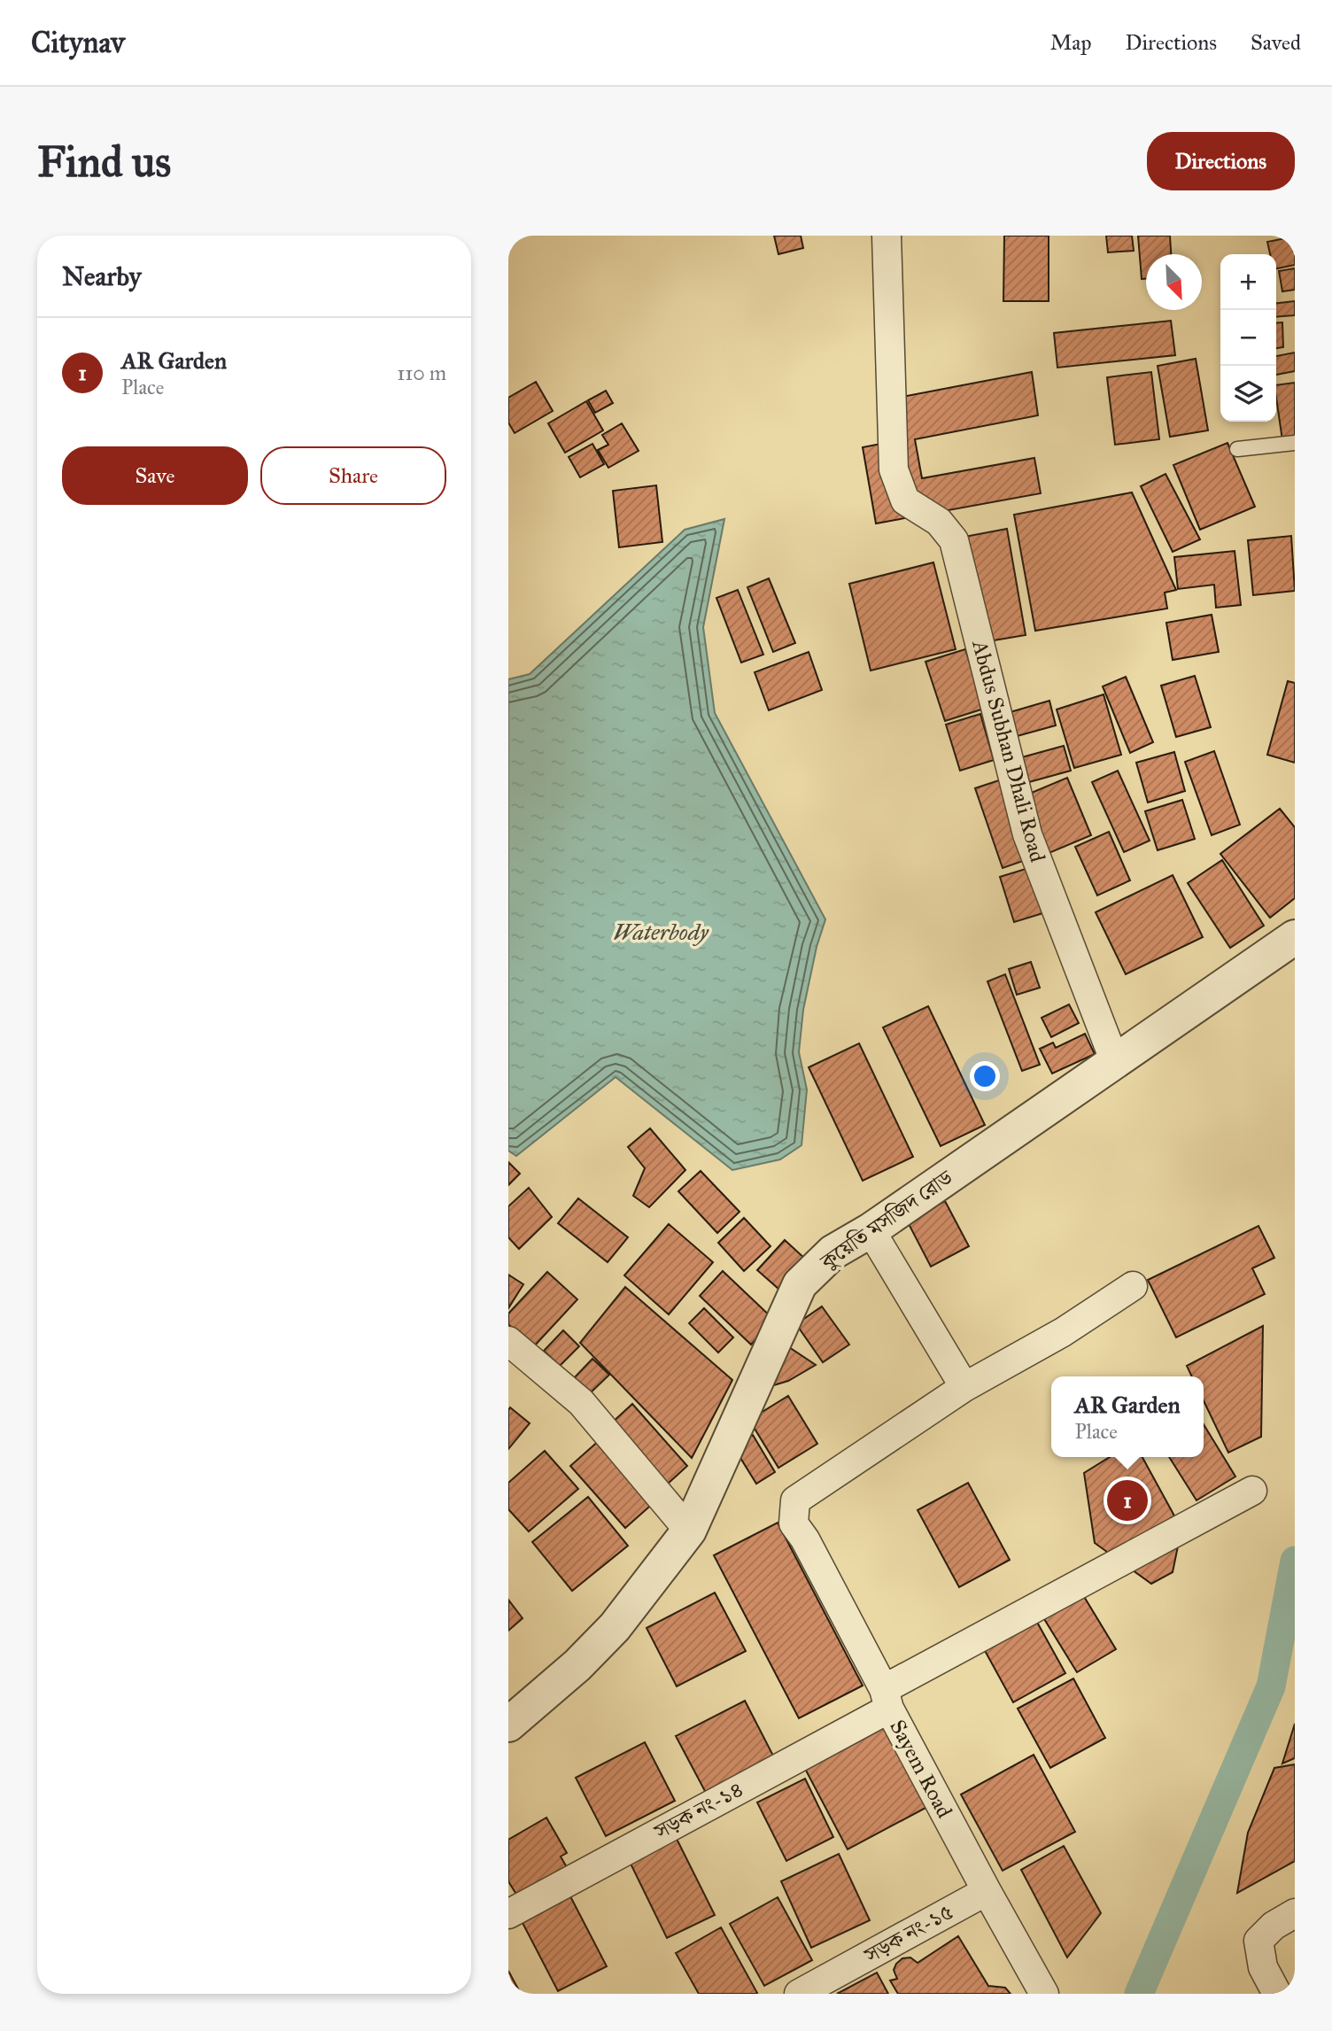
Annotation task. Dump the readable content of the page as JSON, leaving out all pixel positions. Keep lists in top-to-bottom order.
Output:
{
  "streets": {
    "street": [
      "Abdus Subhan Dhali Road",
      "কুয়েতি মসজিদ রোড",
      "Sayem Road",
      "সড়ক নং-১৪",
      "সড়ক নং-১৫"
    ]
  },
  "crossings": [
    ["Abdus Subhan Dhali Road", "কুয়েতি মসজিদ রোড"],
    ["Sayem Road", "সড়ক নং-১৪"],
    ["Sayem Road", "সড়ক নং-১৫"]
  ],
  "water": ["Waterbody"],
  "north": "bottom right",
  "page": {
    "header": "Citynav",
    "nav": ["Map", "Directions", "Saved"],
    "buttons": [
      "Directions",
      ["Save", "Share"]
    ],
    "title": "Find us",
    "heading": "Nearby",
    "map_buttons": ["+", "−"],
    "list": [
      {
        "mark": "1",
        "name": "AR Garden",
        "note": "Place",
        "value": "110 m"
      }
    ],
    "popup": ["AR Garden", "Place"],
    "pins": "1"
  }
}
